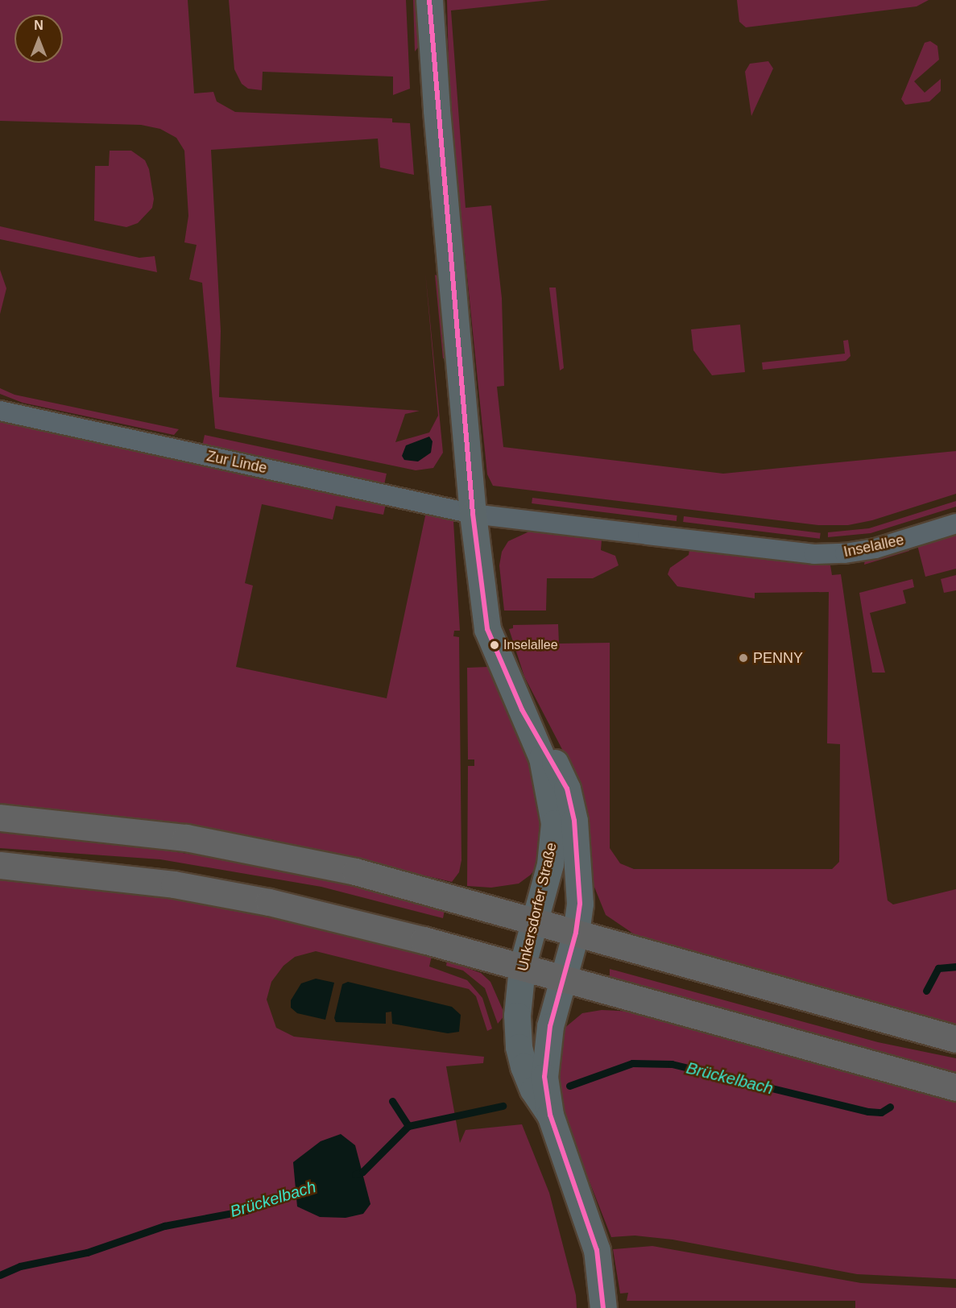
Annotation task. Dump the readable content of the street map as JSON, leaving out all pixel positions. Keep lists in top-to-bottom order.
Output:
{
  "streets": {
    "street": ["Zur Linde", "Inselallee", "Unkersdorfer Straße"]
  },
  "crossings": [
    ["Zur Linde", "Inselallee"],
    ["Zur Linde", "Unkersdorfer Straße"],
    ["Inselallee", "Unkersdorfer Straße"]
  ],
  "water": ["Brückelbach"],
  "places": ["Inselallee", "PENNY"],
  "north": "top"
}
